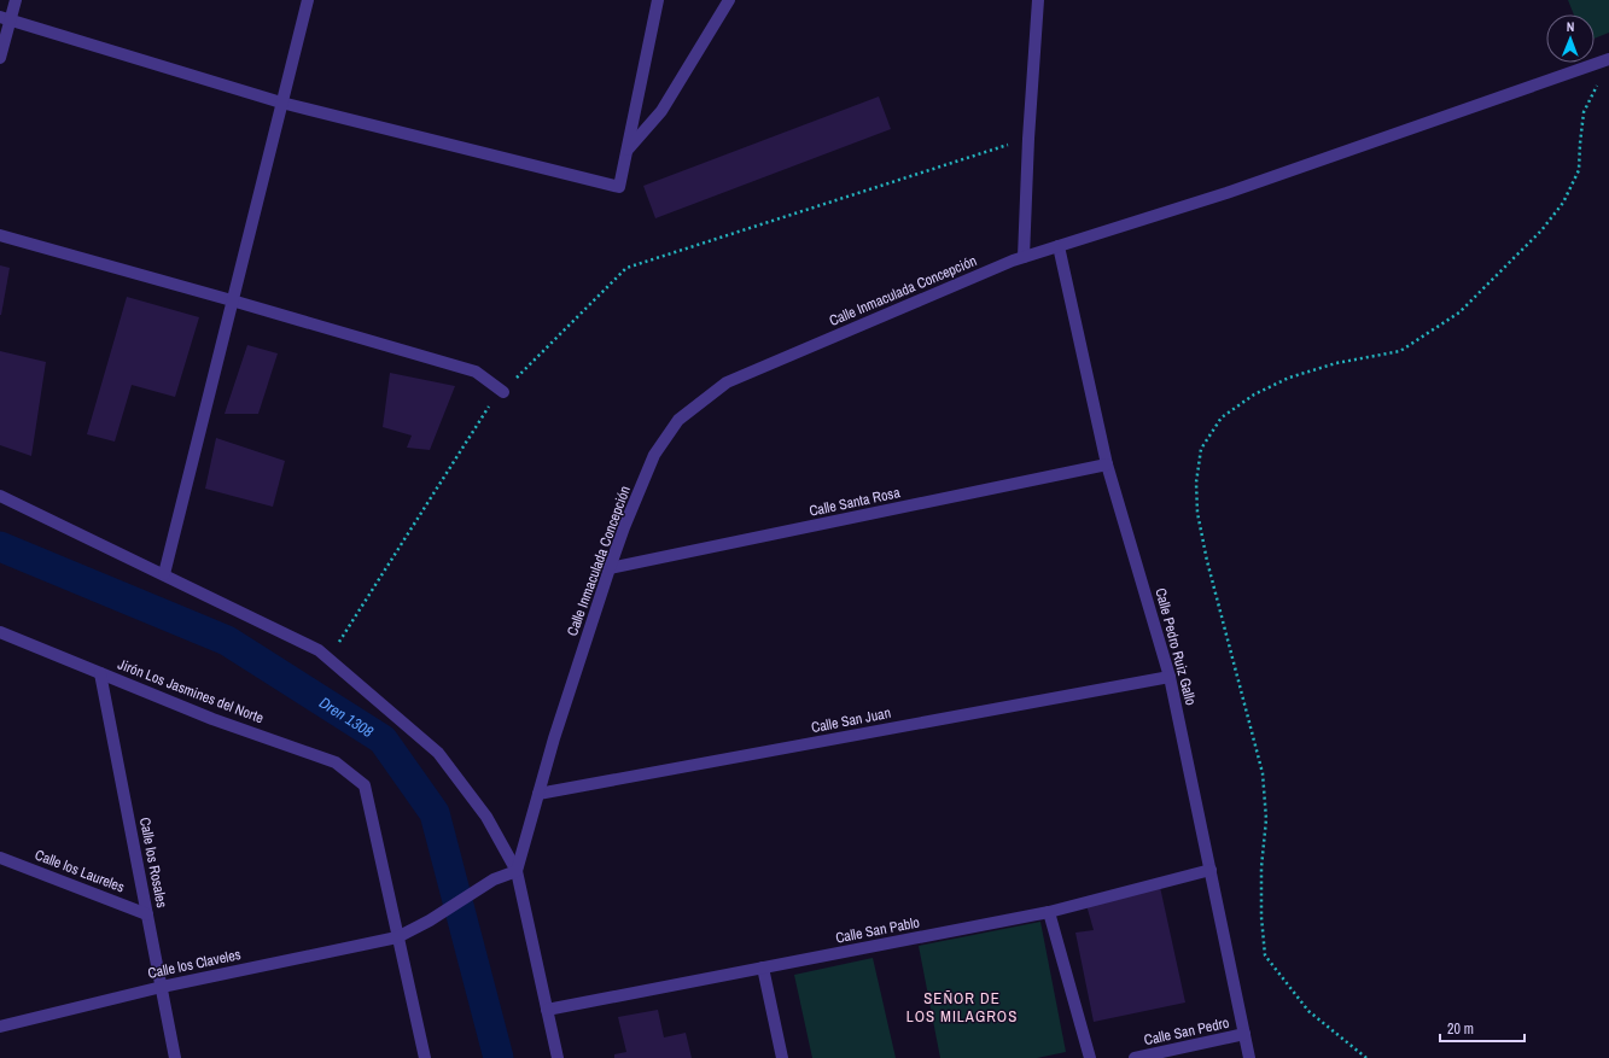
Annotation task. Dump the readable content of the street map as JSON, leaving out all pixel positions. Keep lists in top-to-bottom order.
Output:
{
  "streets": {
    "street": [
      "Calle Inmaculada Concepción",
      "Calle Santa Rosa",
      "Calle Pedro Ruiz Gallo",
      "Jirón Los Jasmines del Norte",
      "Calle San Juan",
      "Calle los Rosales",
      "Calle los Laureles",
      "Calle San Pablo",
      "Calle los Claveles",
      "Calle San Pedro"
    ]
  },
  "crossings": [
    ["Calle Inmaculada Concepción", "Calle Santa Rosa"],
    ["Calle Inmaculada Concepción", "Calle Pedro Ruiz Gallo"],
    ["Calle Inmaculada Concepción", "Calle San Juan"],
    ["Calle Inmaculada Concepción", "Calle los Claveles"],
    ["Calle Santa Rosa", "Calle Pedro Ruiz Gallo"],
    ["Calle Pedro Ruiz Gallo", "Calle San Juan"],
    ["Calle Pedro Ruiz Gallo", "Calle San Pablo"],
    ["Calle Pedro Ruiz Gallo", "Calle San Pedro"],
    ["Jirón Los Jasmines del Norte", "Calle los Rosales"],
    ["Jirón Los Jasmines del Norte", "Calle los Claveles"],
    ["Calle los Rosales", "Calle los Laureles"],
    ["Calle los Rosales", "Calle los Claveles"]
  ],
  "districts": ["SEÑOR DE LOS MILAGROS"],
  "water": ["Dren 1308"],
  "scale_bar": "20 m",
  "north": "top"
}
